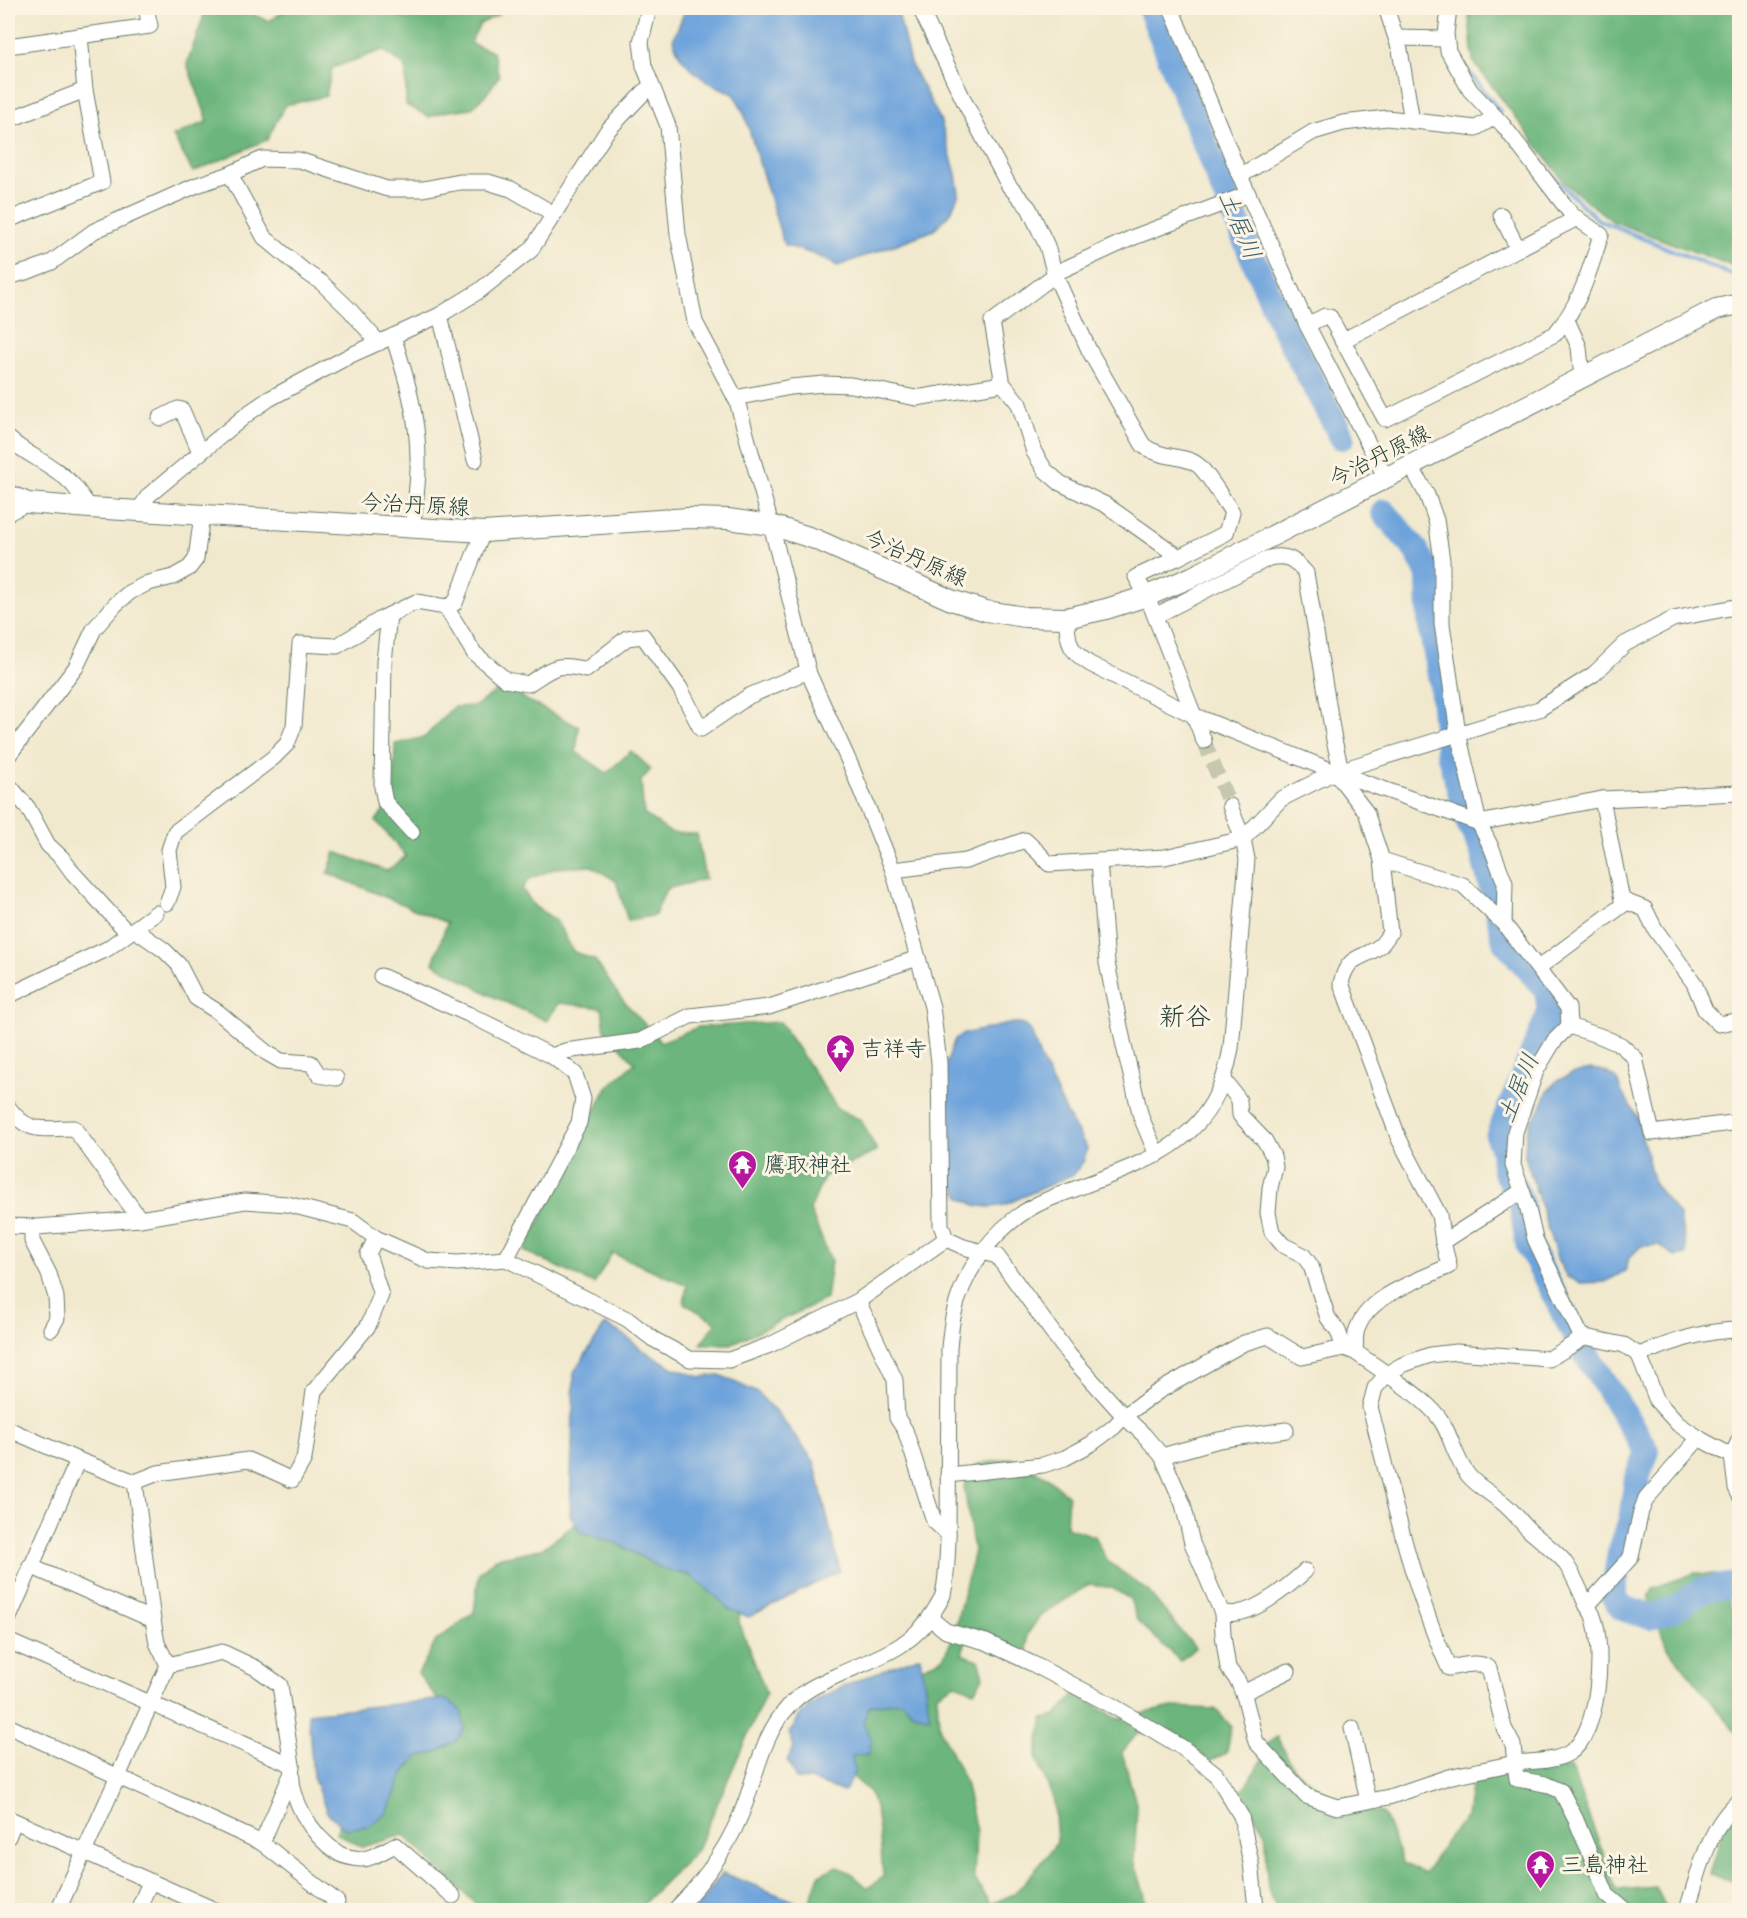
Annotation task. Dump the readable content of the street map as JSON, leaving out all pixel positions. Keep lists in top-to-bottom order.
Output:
{
  "streets": {
    "main road": ["今治丹原線"]
  },
  "districts": ["新谷"],
  "water": ["土居川"],
  "places": {
    "temple": ["吉祥寺", "鷹取神社", "三島神社"]
  }
}
